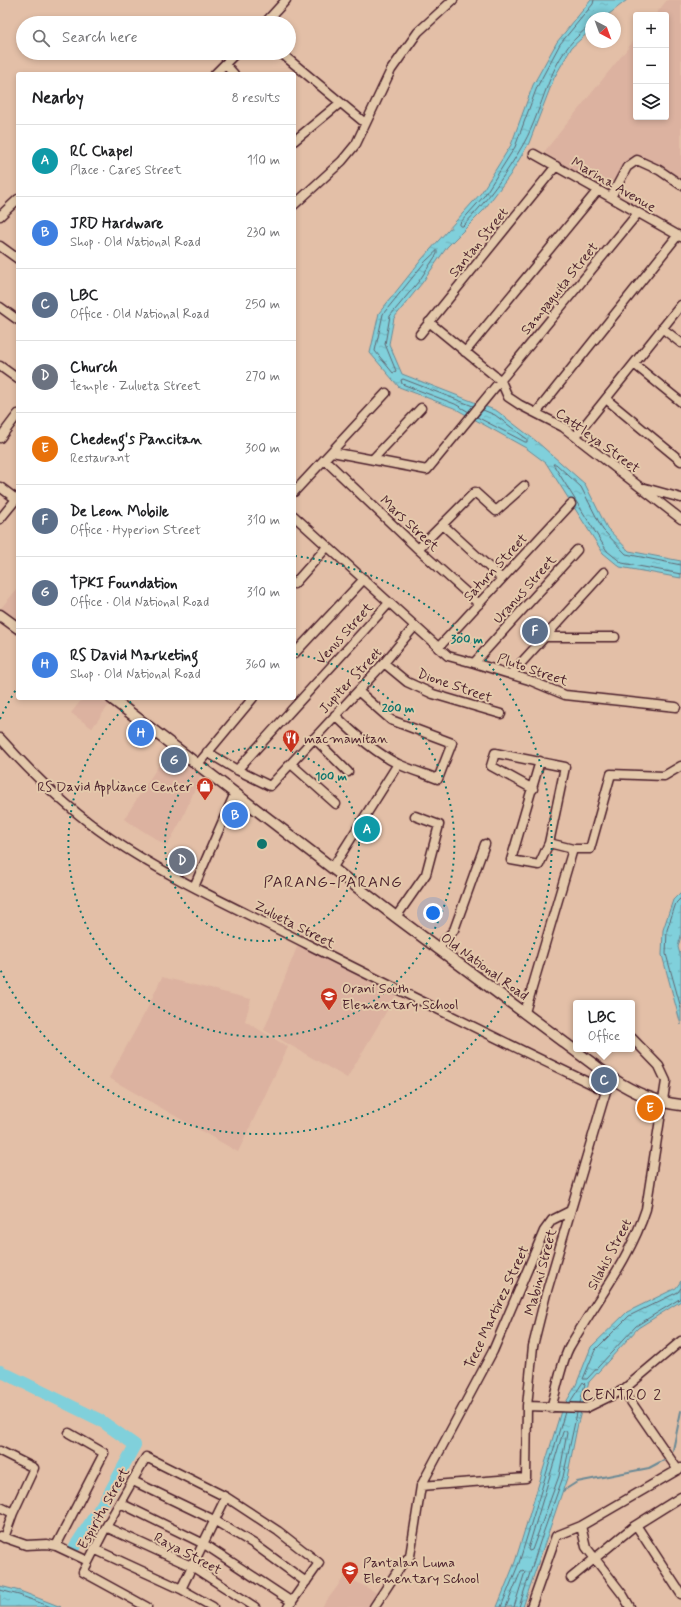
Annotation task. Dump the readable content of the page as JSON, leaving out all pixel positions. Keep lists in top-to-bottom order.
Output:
{
  "streets": {
    "main road": ["Old National Road"],
    "street": [
      "Marina Avenue",
      "Santan Street",
      "Sampaguita Street",
      "Cattleya Street",
      "Mars Street",
      "Saturn Street",
      "Uranus Street",
      "Venus Street",
      "Pluto Street",
      "Jupiter Street",
      "Dione Street",
      "Zulueta Street",
      "Silahis Street",
      "Mabini Street",
      "Trece Martirez Street",
      "Espiritu Street",
      "Raya Street"
    ]
  },
  "crossings": [
    ["Marina Avenue", "Santan Street"],
    ["Marina Avenue", "Sampaguita Street"],
    ["Santan Street", "Cattleya Street"],
    ["Sampaguita Street", "Cattleya Street"],
    ["Mars Street", "Saturn Street"],
    ["Saturn Street", "Pluto Street"],
    ["Uranus Street", "Pluto Street"],
    ["Venus Street", "Pluto Street"],
    ["Venus Street", "Jupiter Street"],
    ["Pluto Street", "Jupiter Street"],
    ["Jupiter Street", "Dione Street"],
    ["Zulueta Street", "Mabini Street"],
    ["Old National Road", "Silahis Street"],
    ["Old National Road", "Mabini Street"],
    ["Mabini Street", "Trece Martirez Street"],
    ["Espiritu Street", "Raya Street"]
  ],
  "districts": ["PARANG-PARANG", "CENTRO 2"],
  "places": {
    "restaurant": ["macmamitan"],
    "shop": ["RS David Appliance Center"],
    "school or university": ["Orani South Elementary School", "Pantalan Luma Elementary School"]
  },
  "north": "bottom right",
  "page": {
    "map_buttons": ["+", "−"],
    "search": "Search here",
    "heading": ["Nearby", "8 results"],
    "list": [
      {
        "mark": "A",
        "name": "RC Chapel",
        "note": "Place · Cares Street",
        "value": "110 m"
      },
      {
        "mark": "B",
        "name": "JRD Hardware",
        "note": "Shop · Old National Road",
        "value": "230 m"
      },
      {
        "mark": "C",
        "name": "LBC",
        "note": "Office · Old National Road",
        "value": "250 m"
      },
      {
        "mark": "D",
        "name": "Church",
        "note": "Temple · Zulueta Street",
        "value": "270 m"
      },
      {
        "mark": "E",
        "name": "Chedeng's Pancitan",
        "note": "Restaurant",
        "value": "300 m"
      },
      {
        "mark": "F",
        "name": "De Leon Mobile",
        "note": "Office · Hyperion Street",
        "value": "310 m"
      },
      {
        "mark": "G",
        "name": "TPKI Foundation",
        "note": "Office · Old National Road",
        "value": "310 m"
      },
      {
        "mark": "H",
        "name": "RS David Marketing",
        "note": "Shop · Old National Road",
        "value": "360 m"
      }
    ],
    "pins": [
      "F",
      "H",
      "G",
      "B",
      "A",
      "D",
      "C",
      "E"
    ],
    "popup": ["LBC", "Office"]
  },
  "rings": ["300 m", "200 m", "100 m"]
}
